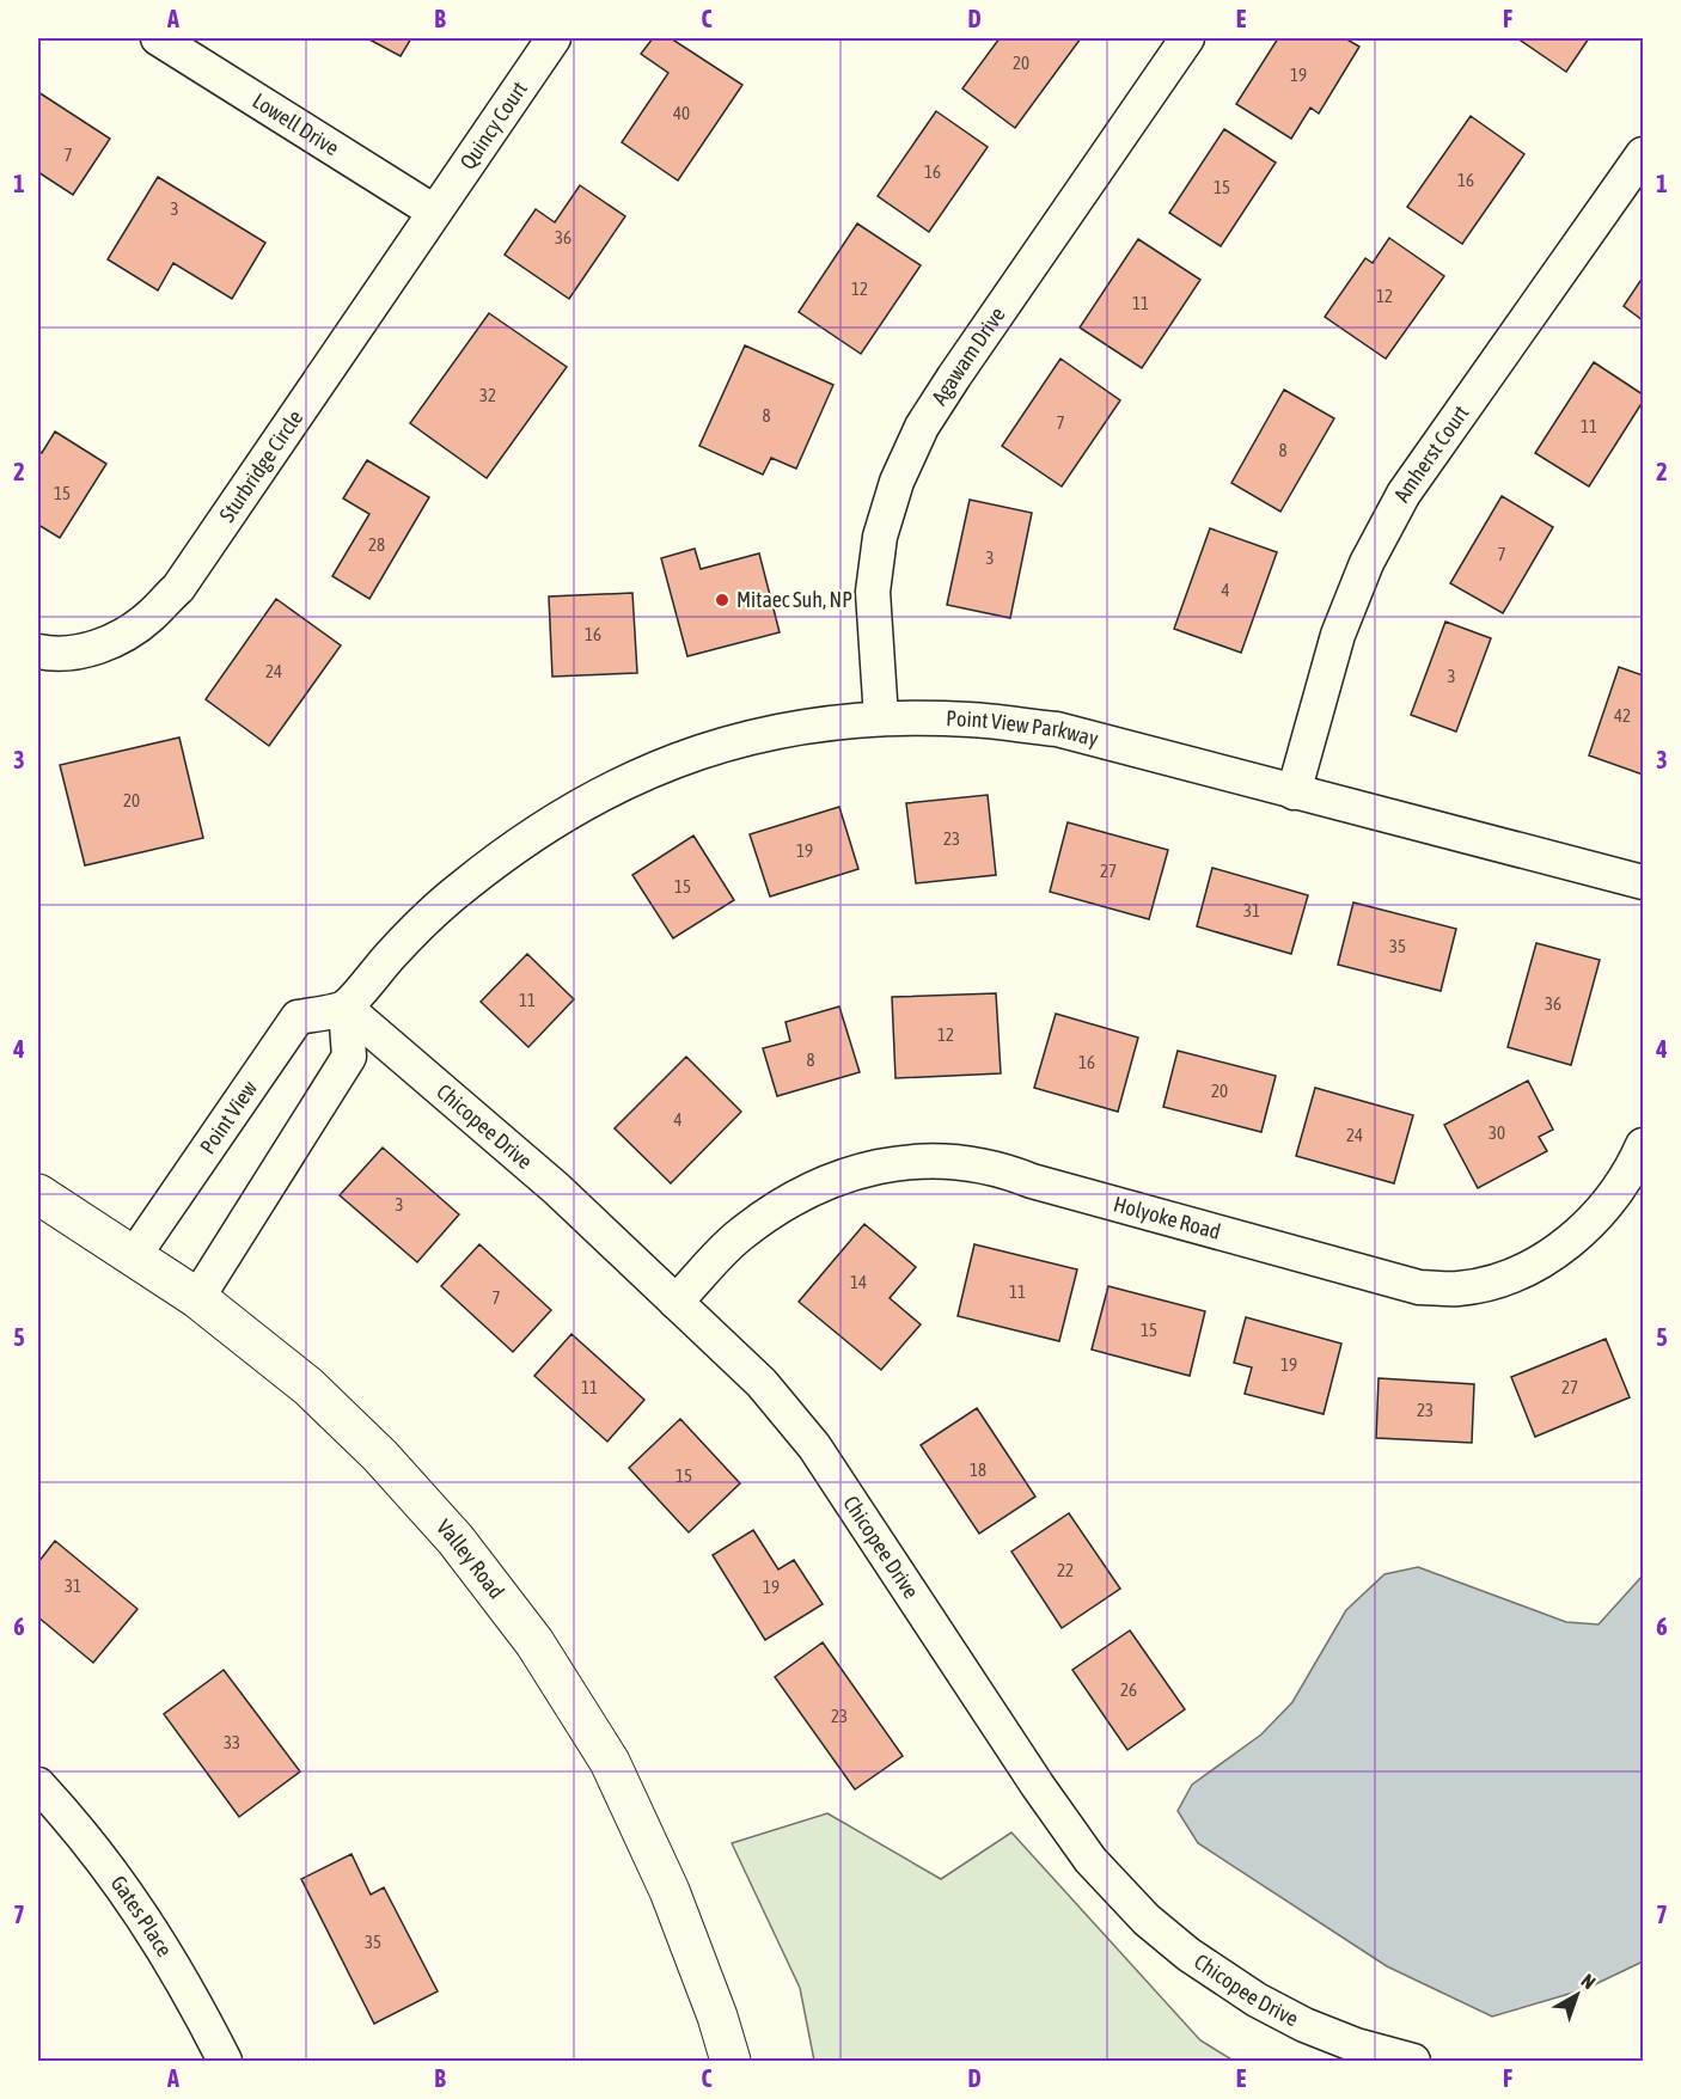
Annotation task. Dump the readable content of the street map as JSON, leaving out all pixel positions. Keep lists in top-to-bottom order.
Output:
{
  "streets": {
    "main road": ["Valley Road"],
    "street": [
      "Lowell Drive",
      "Quincy Court",
      "Agawam Drive",
      "Amherst Court",
      "Sturbridge Circle",
      "Point View Parkway",
      "Point View",
      "Chicopee Drive",
      "Holyoke Road",
      "Gates Place"
    ]
  },
  "crossings": [
    ["Lowell Drive", "Quincy Court"],
    ["Lowell Drive", "Sturbridge Circle"],
    ["Quincy Court", "Sturbridge Circle"],
    ["Agawam Drive", "Point View Parkway"],
    ["Amherst Court", "Point View Parkway"],
    ["Point View Parkway", "Point View"],
    ["Point View Parkway", "Chicopee Drive"],
    ["Point View", "Chicopee Drive"],
    ["Point View", "Valley Road"],
    ["Chicopee Drive", "Holyoke Road"]
  ],
  "places": ["Mitaec Suh, NP"],
  "house_numbers": [
    "20",
    "19",
    "40",
    "7",
    "16",
    "16",
    "15",
    "3",
    "36",
    "12",
    "12",
    "11",
    "32",
    "8",
    "7",
    "11",
    "8",
    "15",
    "28",
    "7",
    "3",
    "4",
    "16",
    "24",
    "3",
    "42",
    "20",
    "23",
    "19",
    "27",
    "15",
    "31",
    "35",
    "11",
    "36",
    "12",
    "8",
    "16",
    "20",
    "4",
    "30",
    "24",
    "3",
    "14",
    "11",
    "7",
    "15",
    "19",
    "11",
    "27",
    "23",
    "18",
    "15",
    "22",
    "31",
    "19",
    "26",
    "23",
    "33",
    "35"
  ],
  "north": "top right",
  "grid": {
    "columns": [
      "A",
      "B",
      "C",
      "D",
      "E",
      "F"
    ],
    "rows": [
      "1",
      "2",
      "3",
      "4",
      "5",
      "6",
      "7"
    ]
  }
}
